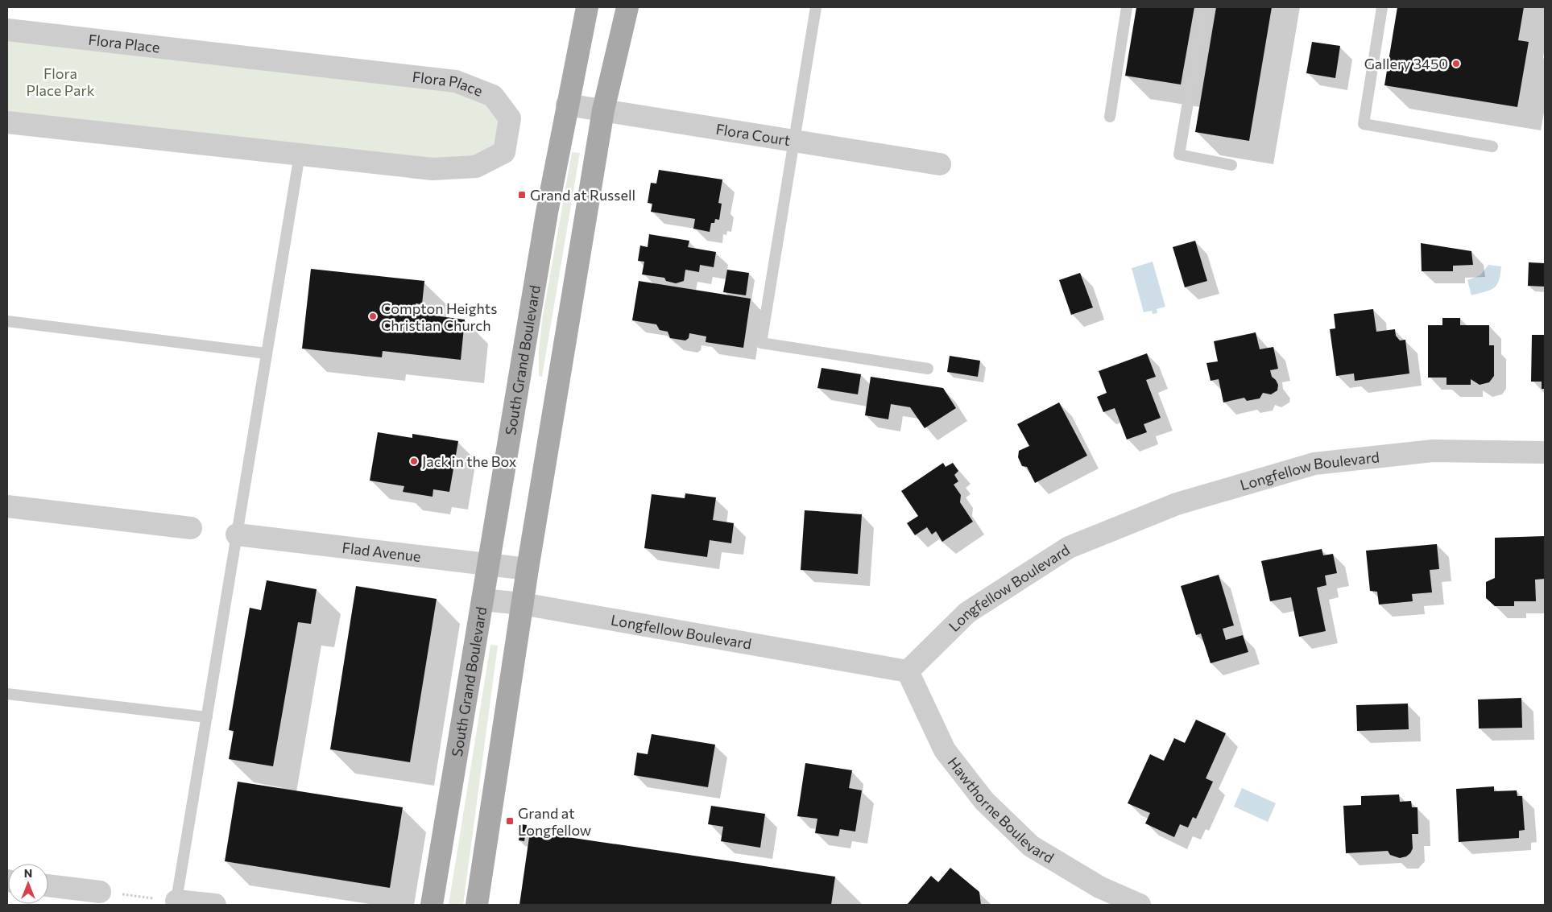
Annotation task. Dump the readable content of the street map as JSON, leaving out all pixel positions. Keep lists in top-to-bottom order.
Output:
{
  "streets": {
    "main road": ["South Grand Boulevard"],
    "street": [
      "Flora Place",
      "Flora Court",
      "Longfellow Boulevard",
      "Flad Avenue",
      "Hawthorne Boulevard"
    ]
  },
  "crossings": [
    ["Flora Court", "South Grand Boulevard"],
    ["South Grand Boulevard", "Longfellow Boulevard"],
    ["South Grand Boulevard", "Flad Avenue"],
    ["Longfellow Boulevard", "Hawthorne Boulevard"]
  ],
  "parks": ["Flora Place Park"],
  "places": {
    "other": ["Gallery 3450", "Compton Heights Christian Church", "Jack in the Box"],
    "transit": ["Grand at Russell", "Grand at Longfellow"]
  },
  "north": "top"
}
